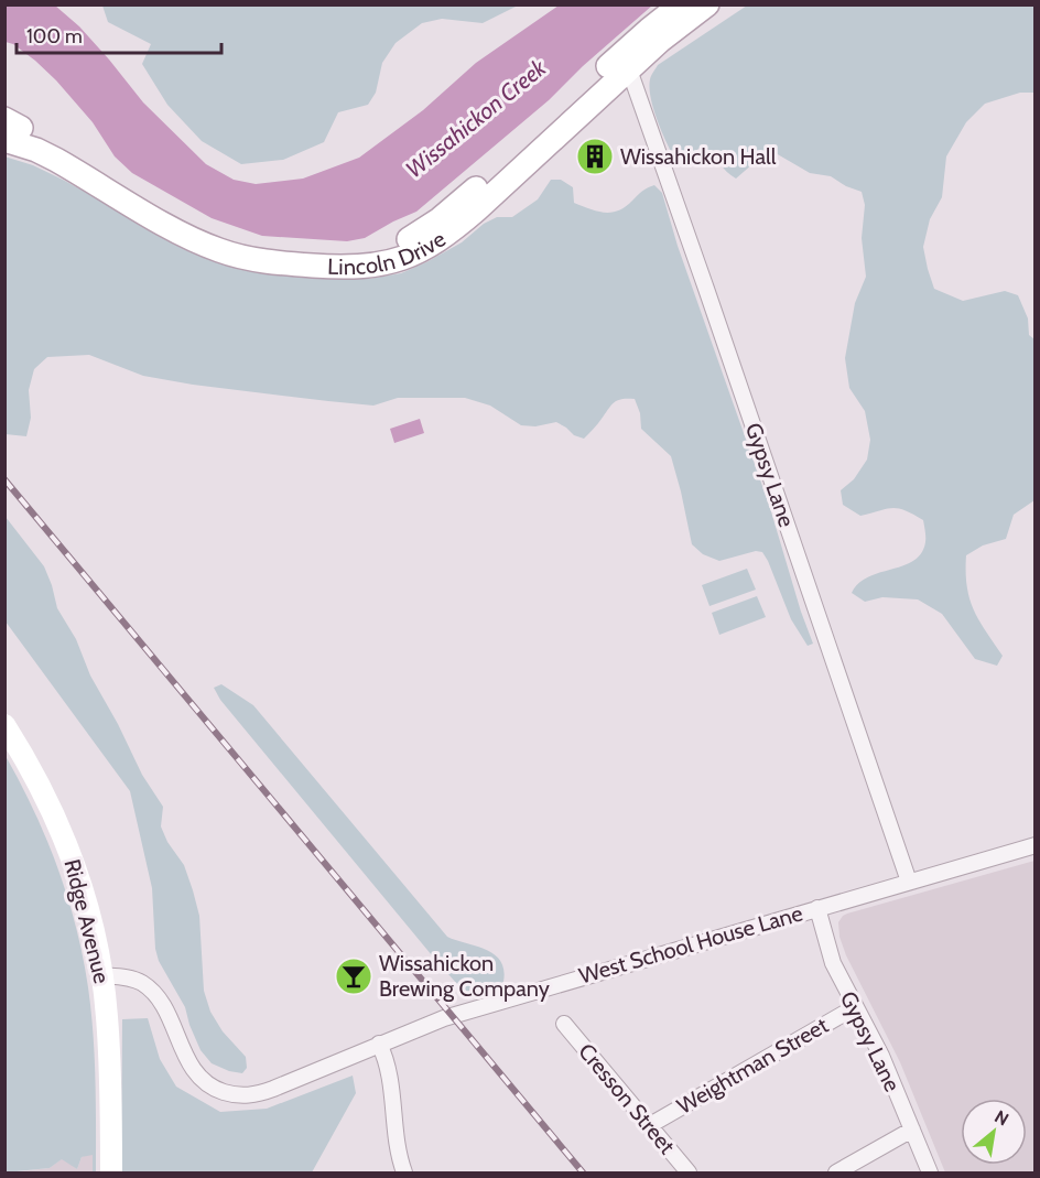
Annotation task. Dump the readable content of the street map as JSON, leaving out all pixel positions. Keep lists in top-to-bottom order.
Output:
{
  "streets": {
    "main road": ["Lincoln Drive", "Ridge Avenue"],
    "street": [
      "Gypsy Lane",
      "West School House Lane",
      "Weightman Street",
      "Cresson Street"
    ]
  },
  "crossings": [
    ["Lincoln Drive", "Gypsy Lane"],
    ["Gypsy Lane", "West School House Lane"],
    ["Gypsy Lane", "Weightman Street"],
    ["Ridge Avenue", "West School House Lane"],
    ["Weightman Street", "Cresson Street"]
  ],
  "water": ["Wissahickon Creek"],
  "places": {
    "building": ["Wissahickon Hall"],
    "bar": ["Wissahickon Brewing Company"]
  },
  "scale_bar": "100 m",
  "north": "top right"
}
